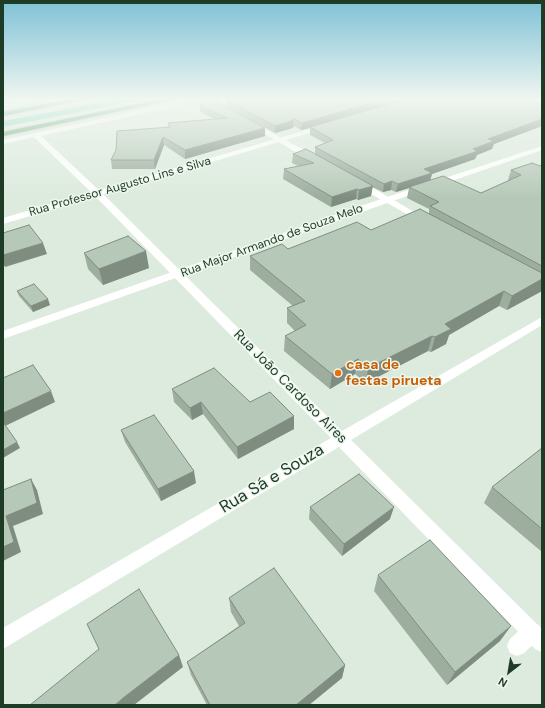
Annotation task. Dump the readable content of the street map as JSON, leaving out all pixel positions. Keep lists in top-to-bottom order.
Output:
{
  "streets": {
    "street": [
      "Rua Professor Augusto Lins e Silva",
      "Rua Major Armando de Souza Melo",
      "Rua João Cardoso Aires",
      "Rua Sá e Souza"
    ]
  },
  "crossings": [
    ["Rua Professor Augusto Lins e Silva", "Rua João Cardoso Aires"],
    ["Rua Major Armando de Souza Melo", "Rua João Cardoso Aires"],
    ["Rua João Cardoso Aires", "Rua Sá e Souza"]
  ],
  "places": ["casa de festas pirueta"],
  "north": "bottom left"
}
